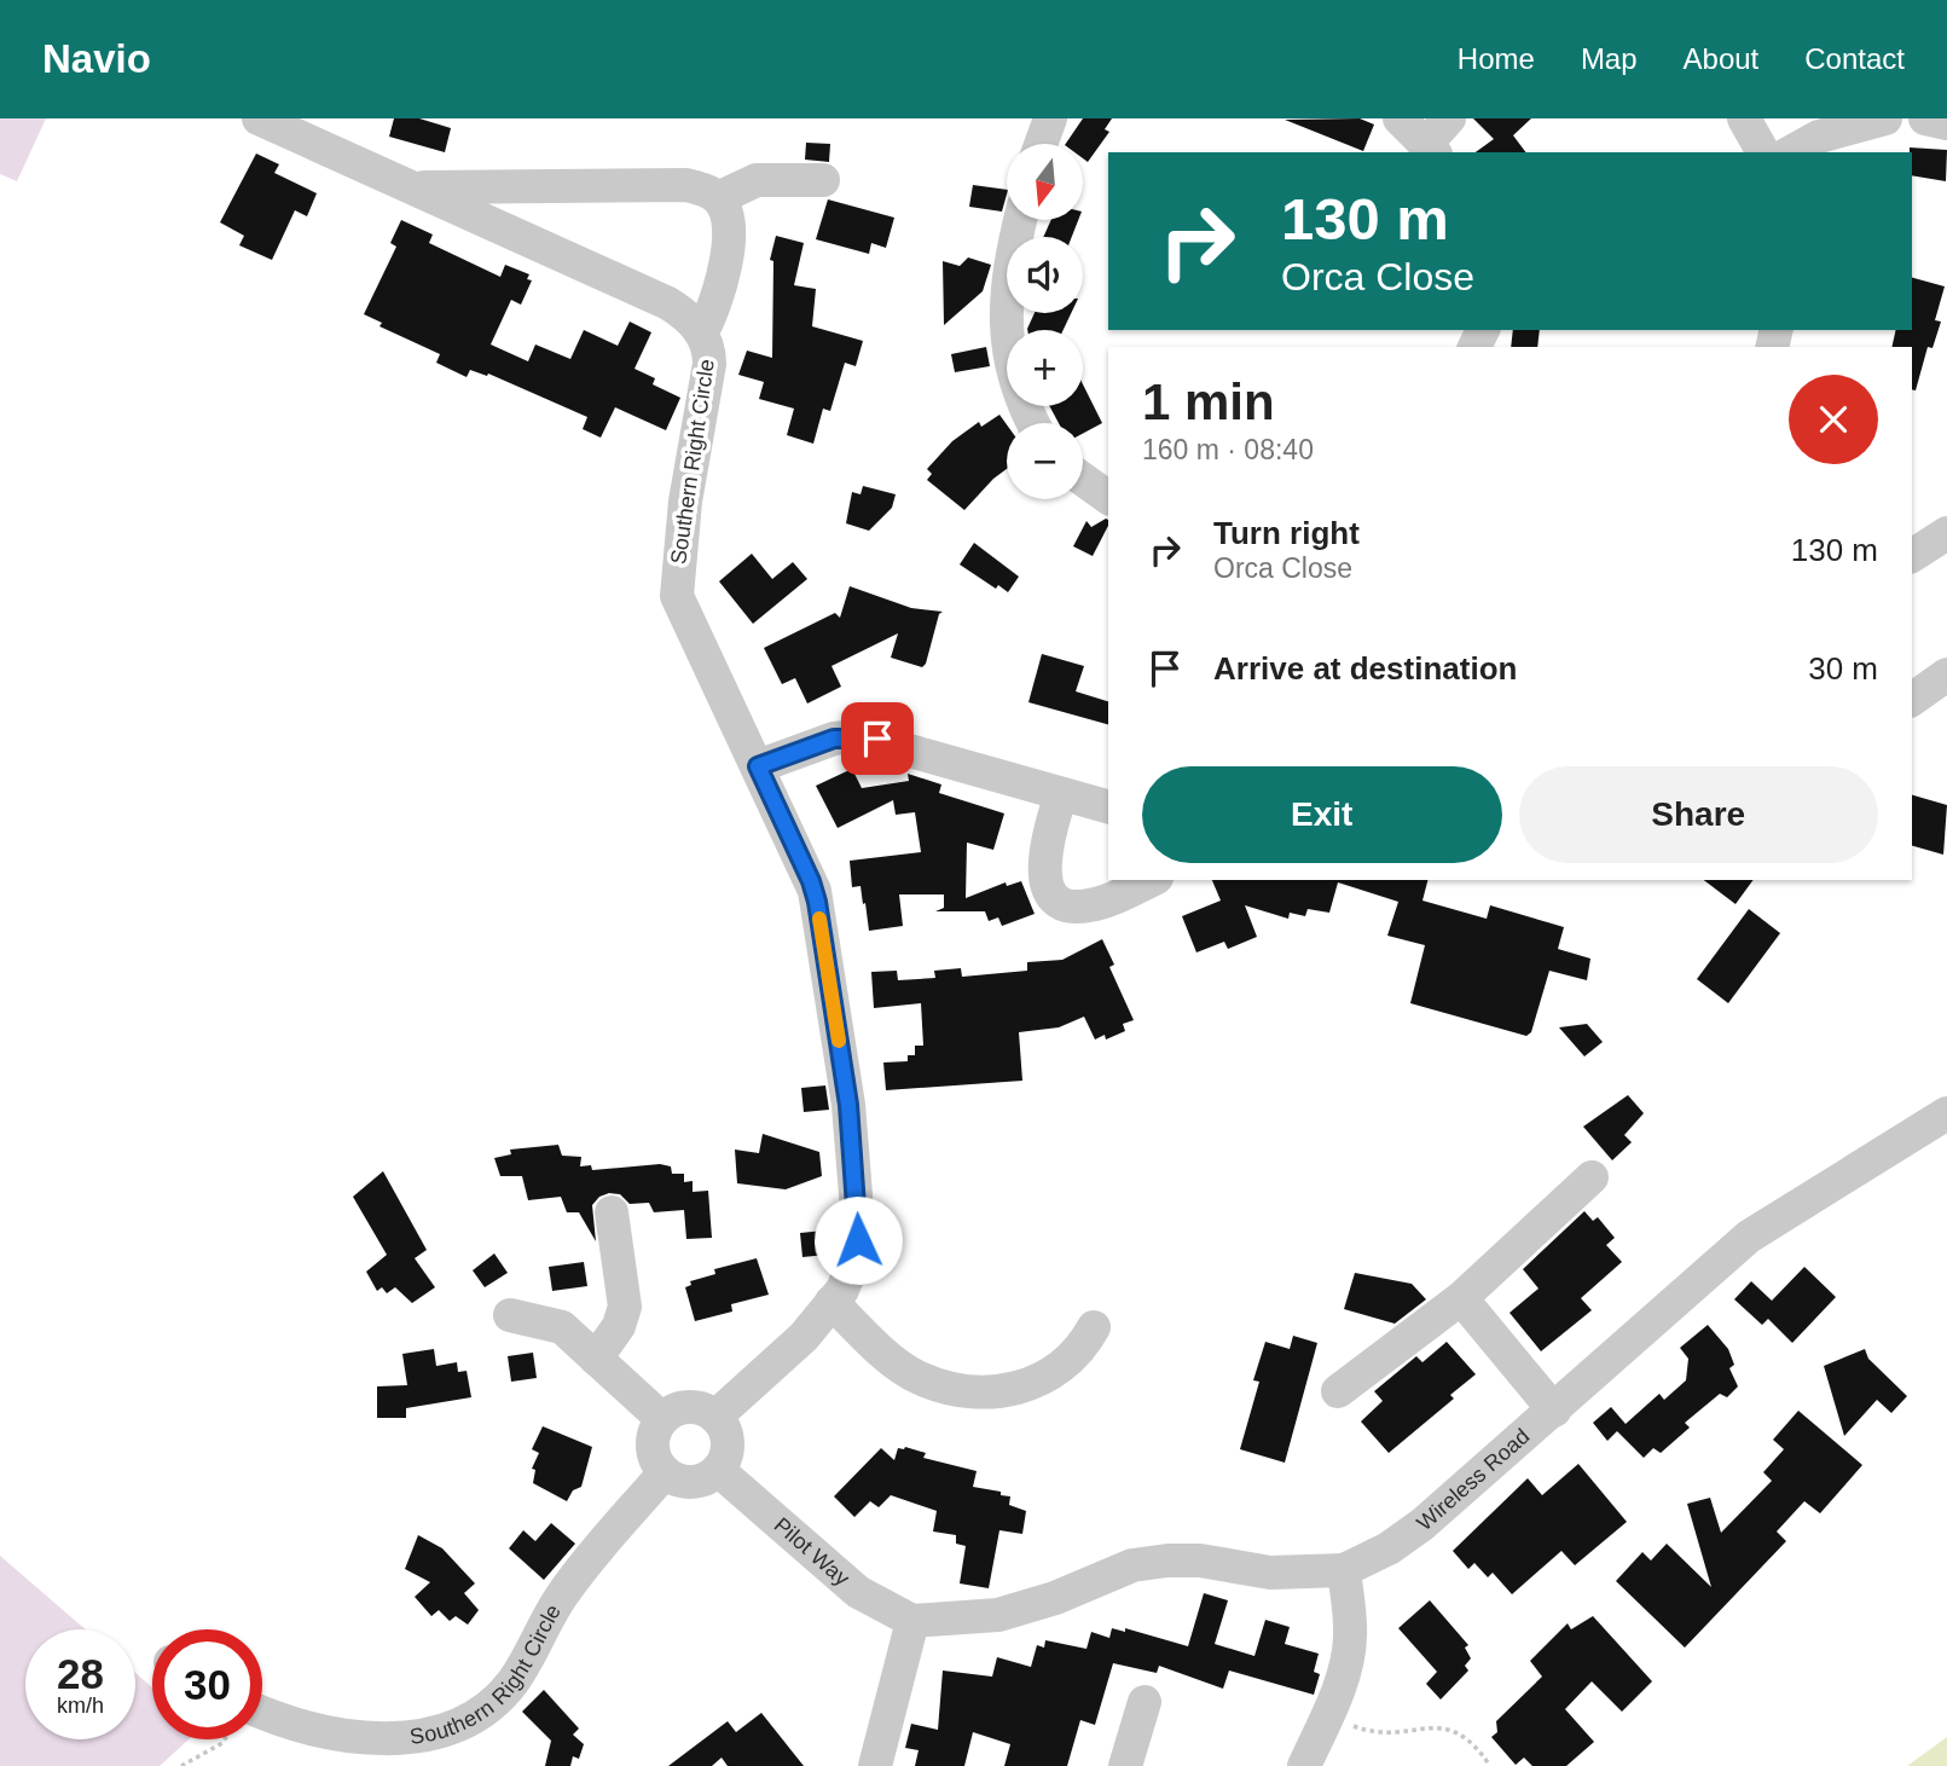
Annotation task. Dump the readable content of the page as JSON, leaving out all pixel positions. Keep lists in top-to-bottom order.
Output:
{
  "streets": {
    "street": ["Southern Right Circle", "Wireless Road", "Pilot Way"]
  },
  "crossings": [
    ["Southern Right Circle", "Pilot Way"]
  ],
  "north": "bottom",
  "page": {
    "header": "Navio",
    "nav": [
      "Home",
      "Map",
      "About",
      "Contact"
    ],
    "map_buttons": ["+", "−"],
    "turn": ["130 m", "Orca Close"],
    "heading": ["1 min", "160 m · 08:40"],
    "list": [
      {
        "name": "Turn right",
        "note": "Orca Close",
        "value": "130 m"
      },
      {
        "name": "Arrive at destination",
        "value": "30 m"
      }
    ],
    "buttons": ["Exit", "Share"],
    "speed": "28 km/h",
    "limit": "30"
  }
}
